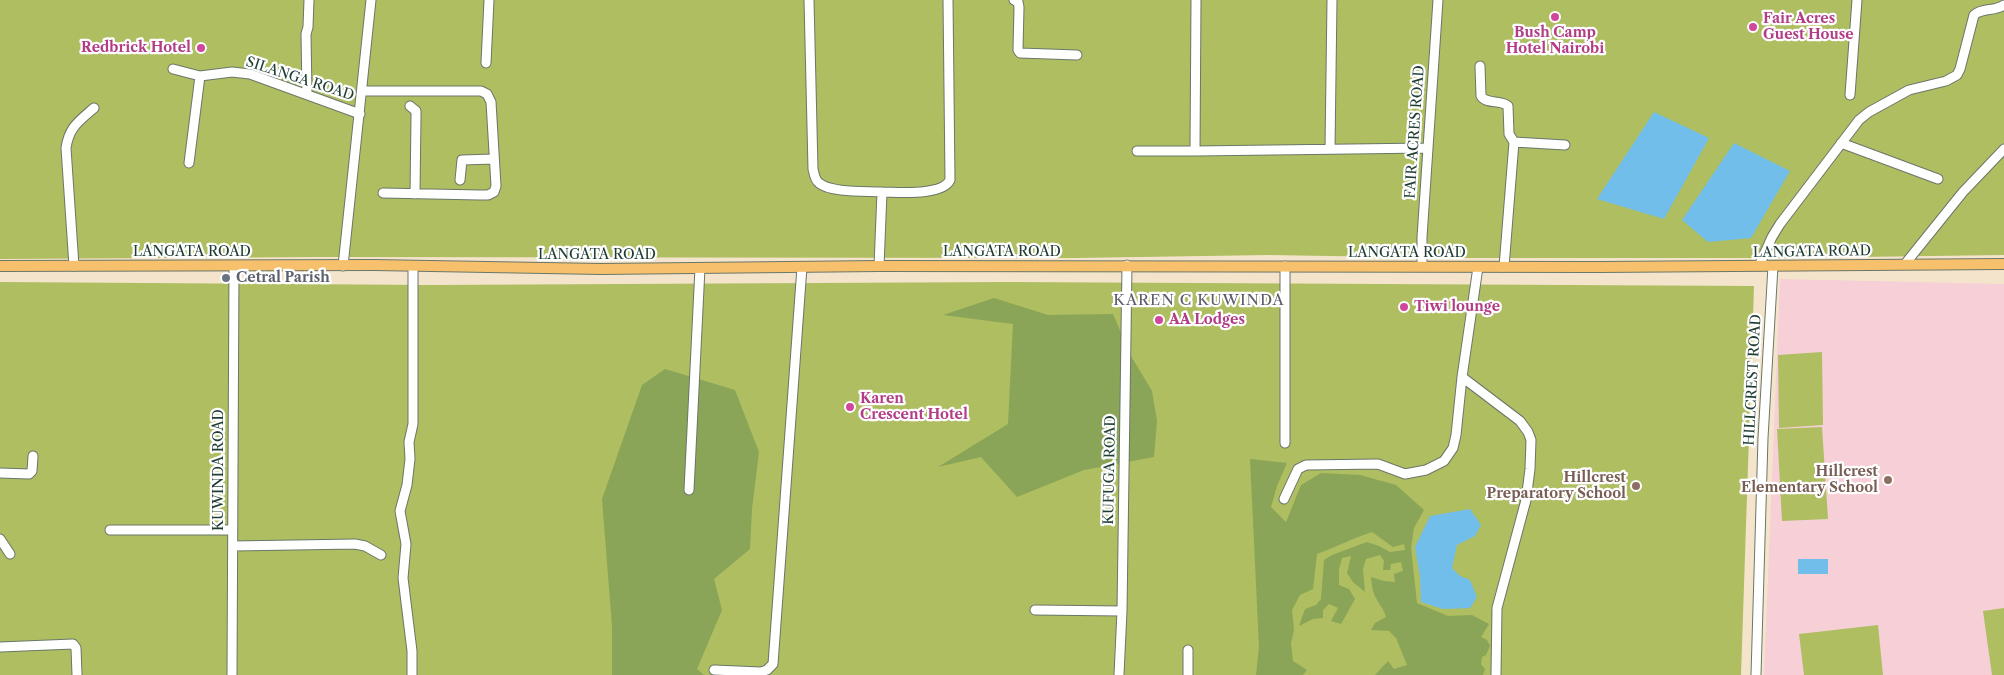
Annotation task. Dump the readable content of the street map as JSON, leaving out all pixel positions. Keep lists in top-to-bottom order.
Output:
{
  "streets": {
    "main road": ["LANGATA ROAD"],
    "street": [
      "SILANGA ROAD",
      "FAIR ACRES ROAD",
      "HILLCREST ROAD",
      "KUWINDA ROAD",
      "KUFUGA ROAD"
    ]
  },
  "crossings": [
    ["SILANGA ROAD", "LANGATA ROAD"],
    ["FAIR ACRES ROAD", "LANGATA ROAD"],
    ["LANGATA ROAD", "HILLCREST ROAD"],
    ["LANGATA ROAD", "KUWINDA ROAD"],
    ["LANGATA ROAD", "KUFUGA ROAD"]
  ],
  "districts": ["KAREN C KUWINDA"],
  "places": [
    "Bush Camp Hotel Nairobi",
    "Fair Acres Guest House",
    "Redbrick Hotel",
    "Cetral Parish",
    "Tiwi lounge",
    "AA Lodges",
    "Karen Crescent Hotel",
    "Hillcrest Elementary School",
    "Hillcrest Preparatory School"
  ]
}
